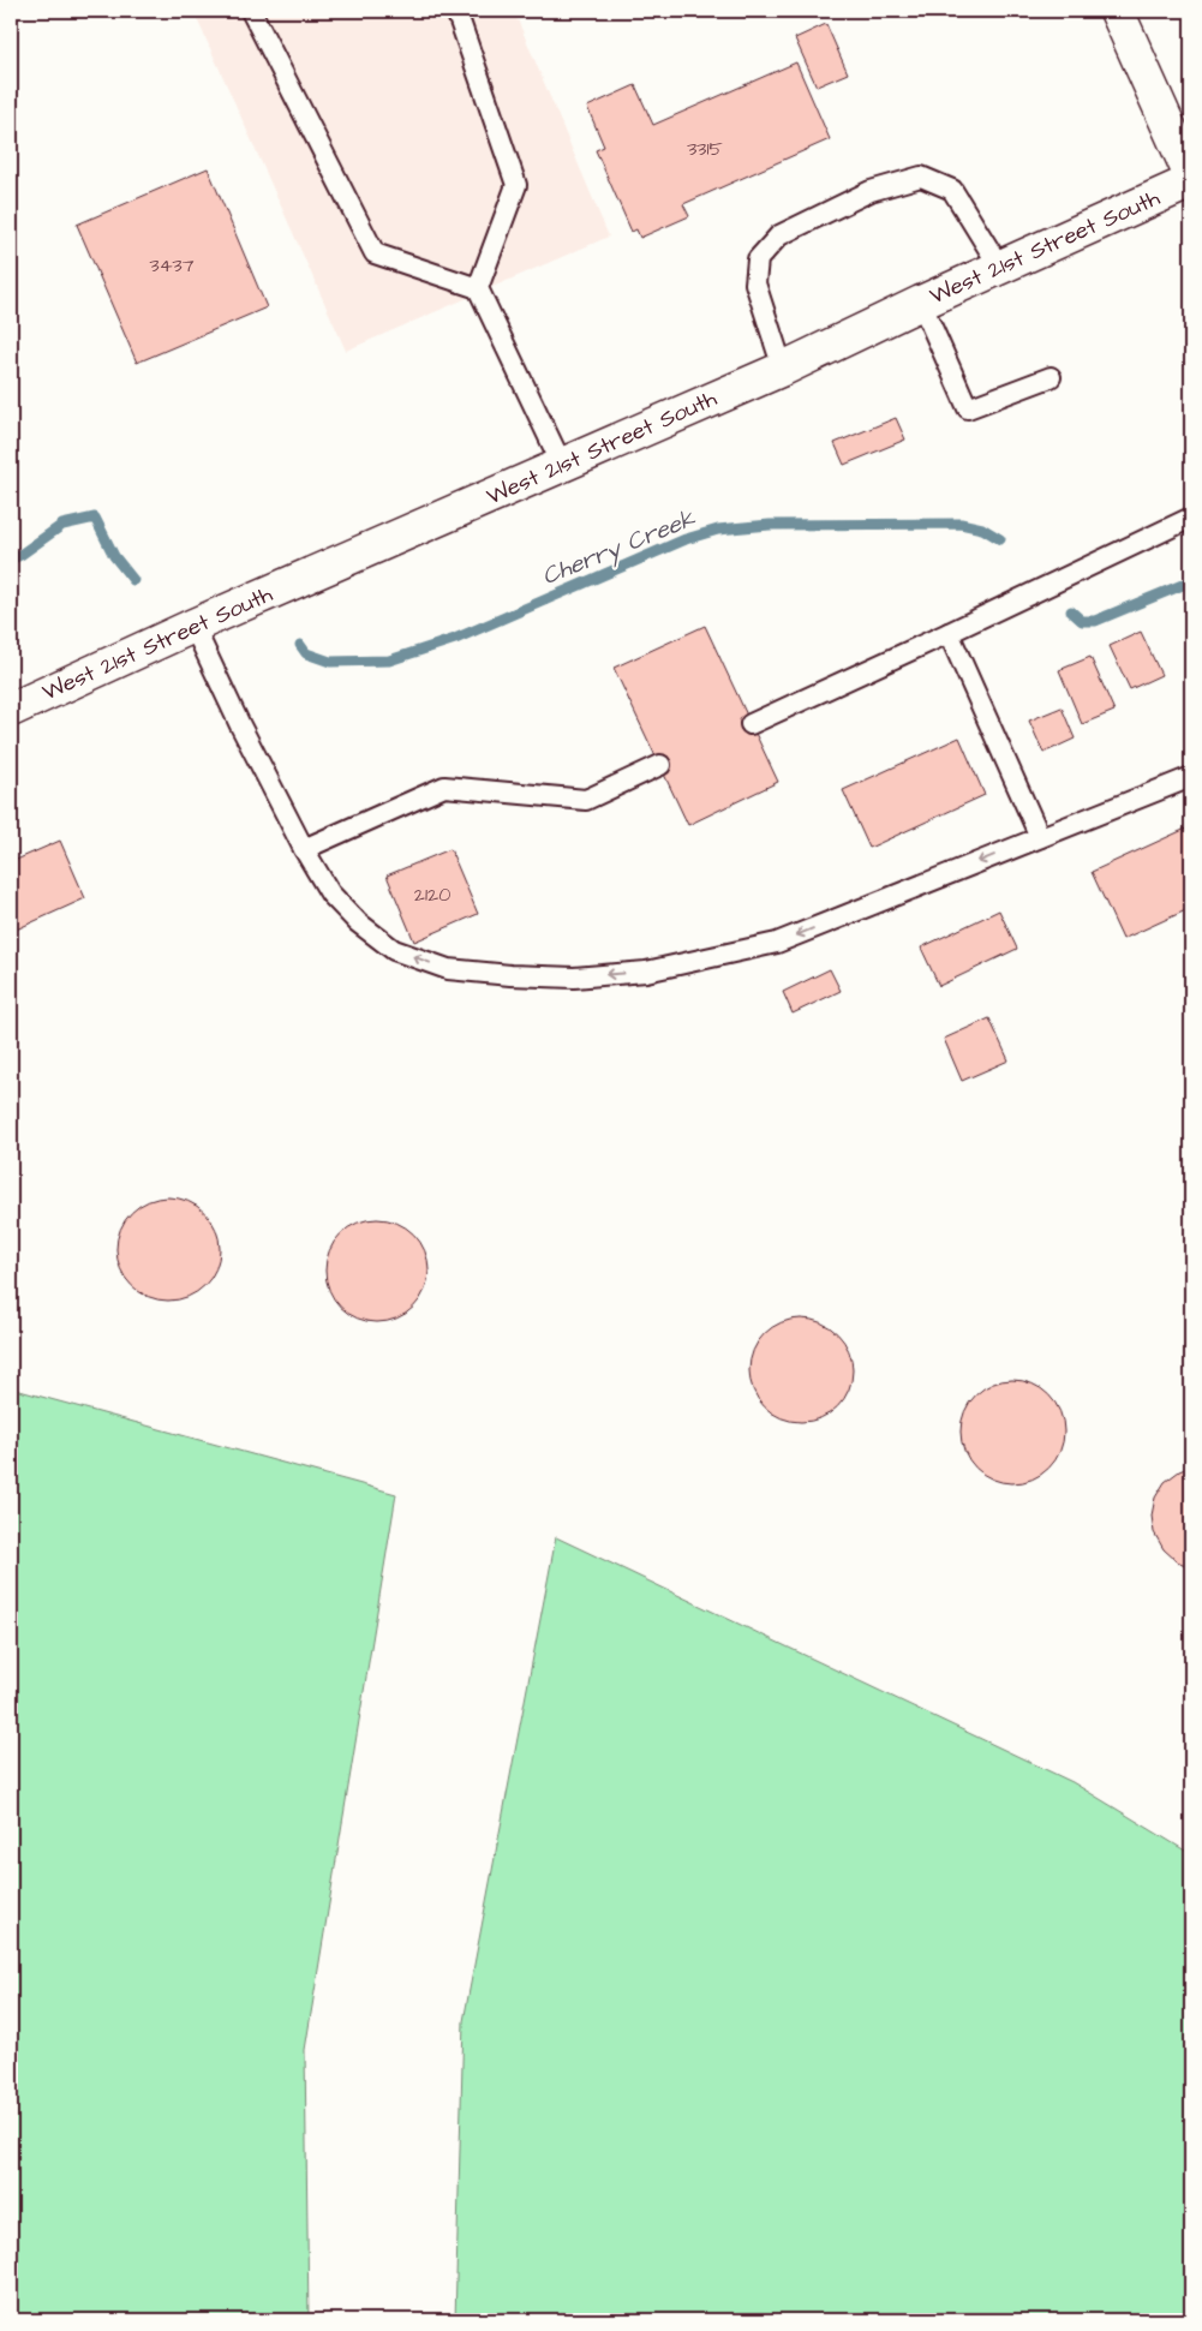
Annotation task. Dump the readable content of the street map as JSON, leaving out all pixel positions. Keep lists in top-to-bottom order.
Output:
{
  "streets": {
    "main road": ["West 21st Street South"]
  },
  "water": ["Cherry Creek"],
  "house_numbers": ["3315", "3437", "2120"]
}
